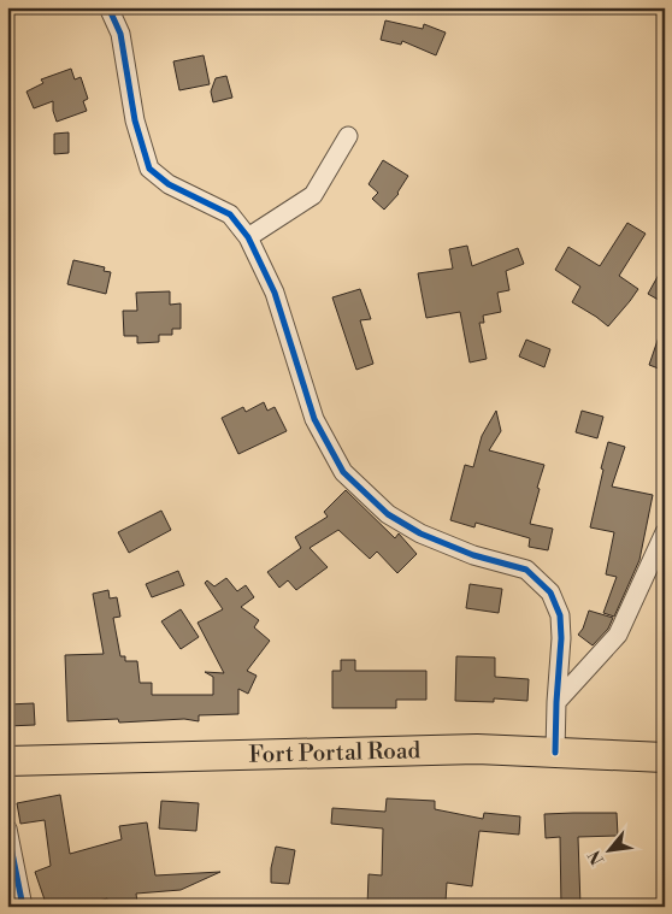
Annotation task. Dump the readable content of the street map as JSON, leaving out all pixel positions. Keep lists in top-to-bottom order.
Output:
{
  "streets": {
    "main road": ["Fort Portal Road"]
  },
  "north": "bottom left"
}
